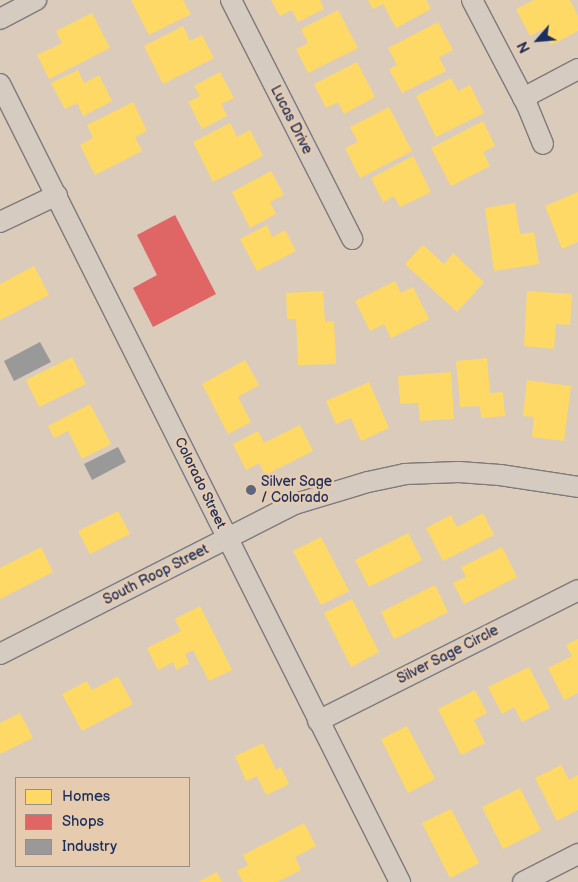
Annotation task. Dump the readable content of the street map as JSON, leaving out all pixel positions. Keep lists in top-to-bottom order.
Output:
{
  "streets": {
    "street": [
      "Lucas Drive",
      "Colorado Street",
      "South Roop Street",
      "Silver Sage Circle"
    ]
  },
  "crossings": [
    ["Colorado Street", "South Roop Street"],
    ["Colorado Street", "Silver Sage Circle"]
  ],
  "places": ["Silver Sage / Colorado"],
  "legend": ["Homes", "Shops", "Industry"],
  "north": "bottom left"
}
